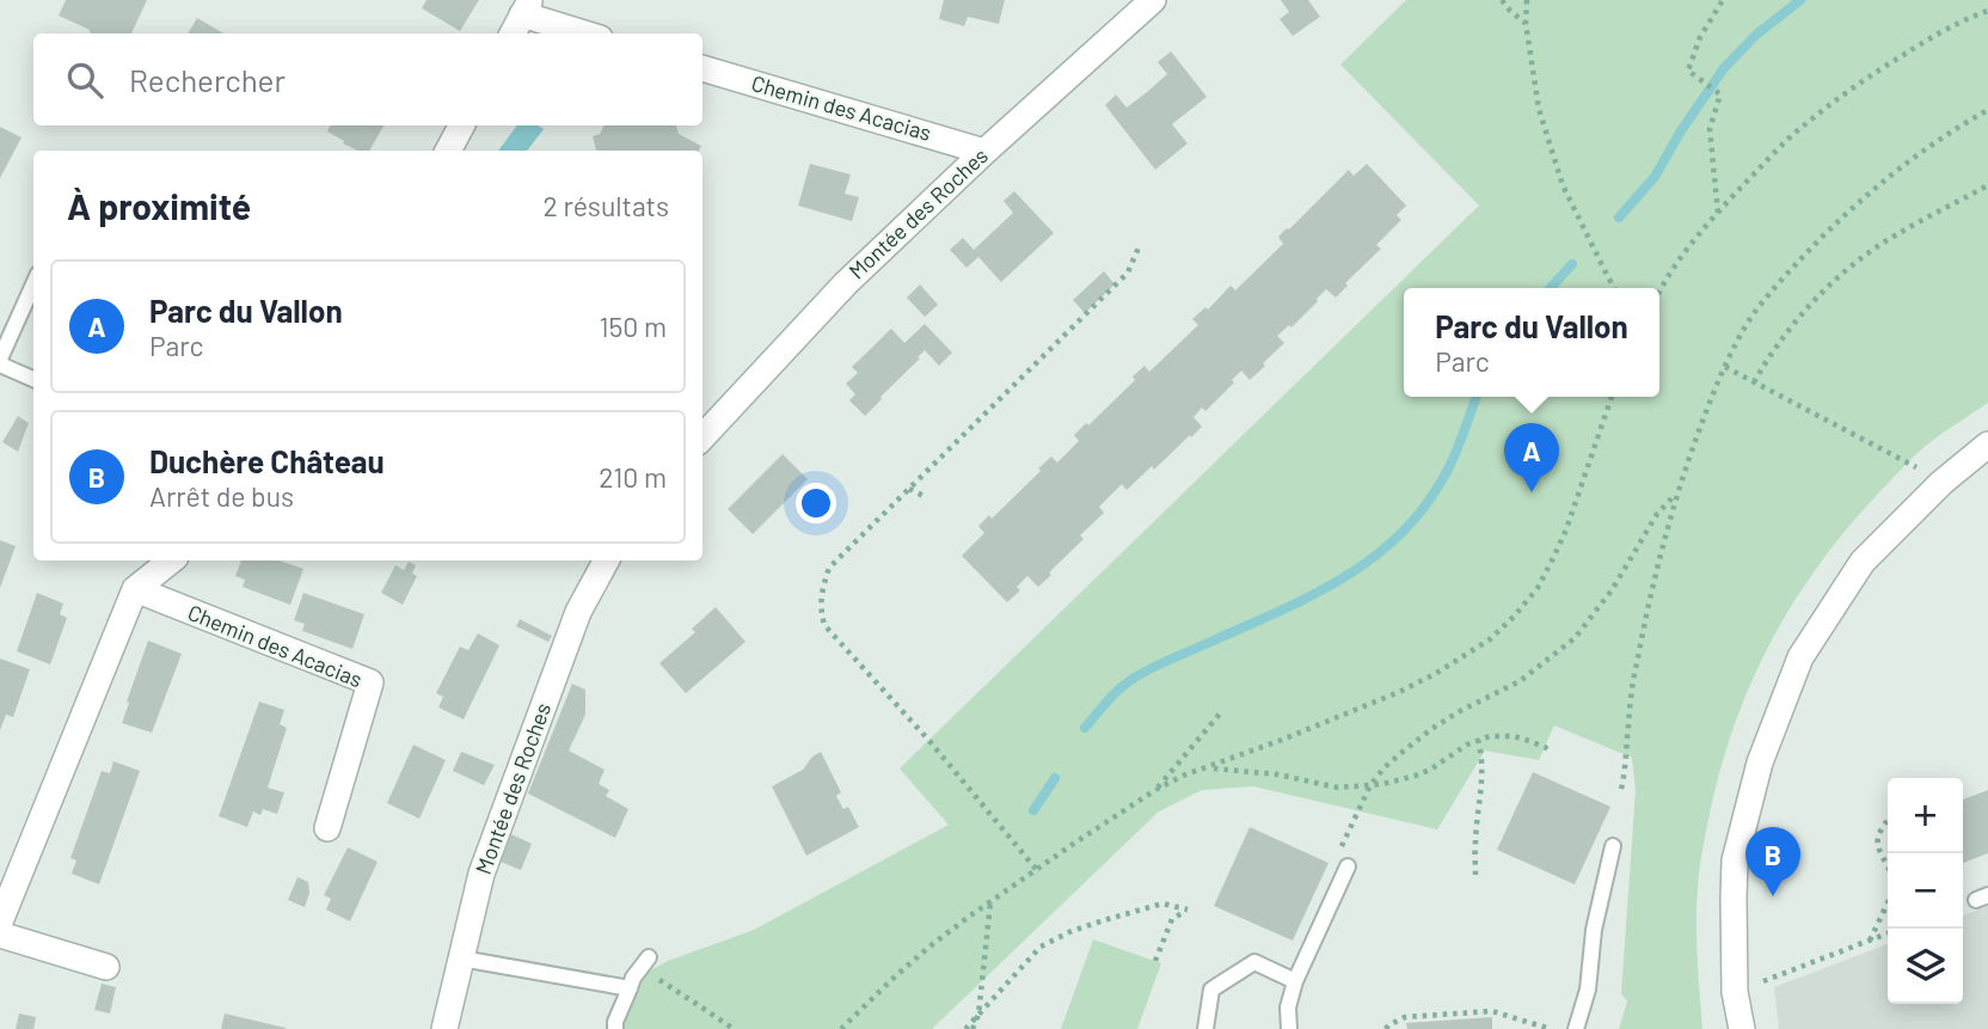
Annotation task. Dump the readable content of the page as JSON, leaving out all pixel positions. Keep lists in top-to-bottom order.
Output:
{
  "streets": {
    "street": ["Chemin des Acacias", "Montée des Roches"]
  },
  "crossings": [
    ["Chemin des Acacias", "Montée des Roches"]
  ],
  "page": {
    "search": "Rechercher",
    "heading": ["À proximité", "2 résultats"],
    "list": [
      {
        "mark": "A",
        "name": "Parc du Vallon",
        "note": "Parc",
        "value": "150 m"
      },
      {
        "mark": "B",
        "name": "Duchère Château",
        "note": "Arrêt de bus",
        "value": "210 m"
      }
    ],
    "popup": ["Parc du Vallon", "Parc"],
    "pins": ["A", "B"],
    "map_buttons": ["+", "−"]
  }
}
